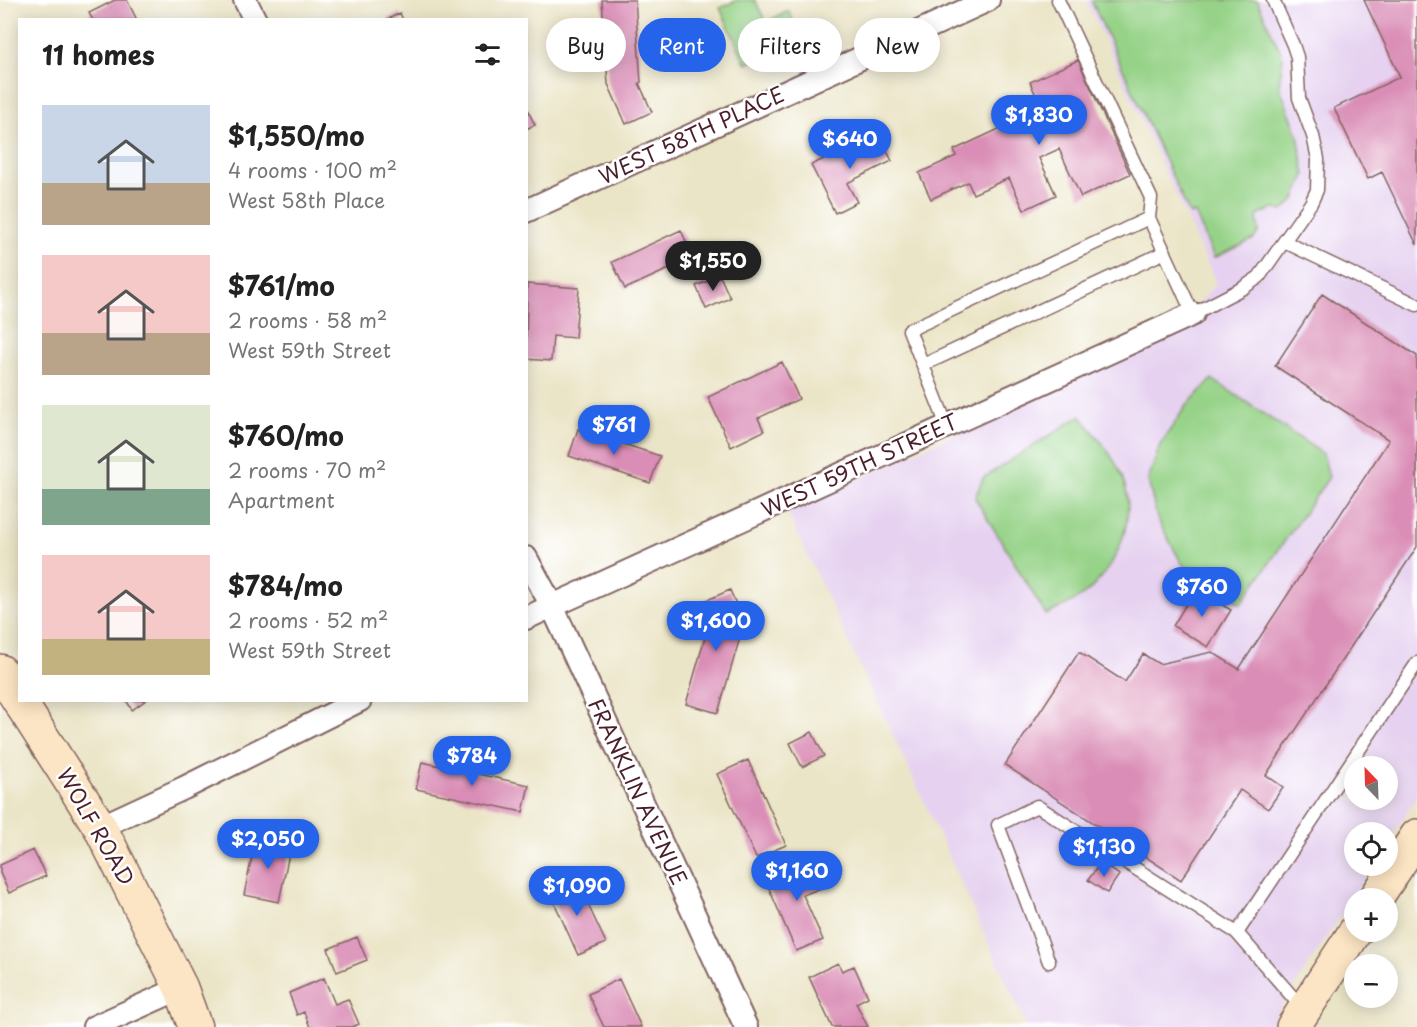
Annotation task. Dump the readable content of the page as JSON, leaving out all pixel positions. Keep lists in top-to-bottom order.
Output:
{
  "streets": {
    "main road": ["WOLF ROAD"],
    "street": ["WEST 58TH PLACE", "WEST 59TH STREET", "FRANKLIN AVENUE"]
  },
  "crossings": [
    ["WEST 59TH STREET", "FRANKLIN AVENUE"]
  ],
  "north": "top left",
  "page": {
    "chip": [
      "Buy",
      "Rent",
      "Filters",
      "New"
    ],
    "heading": "11 homes",
    "list": [
      {
        "name": "$1,550/mo",
        "note": "4 rooms · 100 m² · West 58th Place"
      },
      {
        "name": "$761/mo",
        "note": "2 rooms · 58 m² · West 59th Street"
      },
      {
        "name": "$760/mo",
        "note": "2 rooms · 70 m² · Apartment"
      },
      {
        "name": "$784/mo",
        "note": "2 rooms · 52 m² · West 59th Street"
      }
    ],
    "price": [
      "$1,830",
      "$640",
      "$1,550",
      "$761",
      "$760",
      "$1,600",
      "$784",
      "$2,050",
      "$1,130",
      "$1,160",
      "$1,090"
    ],
    "map_buttons": ["+", "−"]
  }
}
